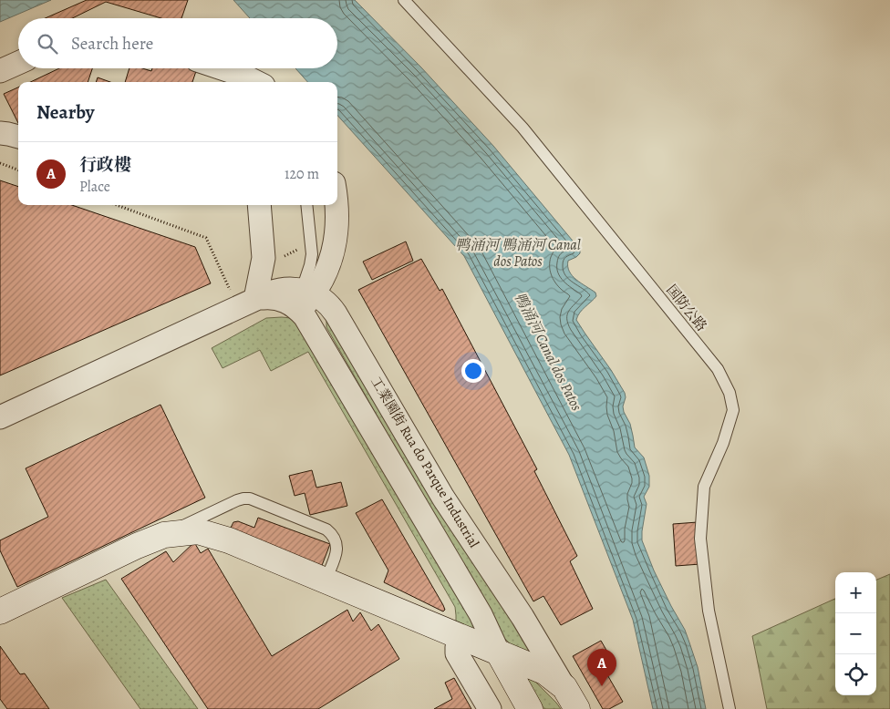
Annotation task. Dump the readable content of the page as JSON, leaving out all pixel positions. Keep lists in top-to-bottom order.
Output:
{
  "streets": {
    "street": ["工業園街 Rua do Parque Industrial"],
    "lane": ["国防公路"]
  },
  "water": ["鸭涌河 鴨涌河 Canal dos Patos", "鴨涌河 Canal dos Patos"],
  "page": {
    "search": "Search here",
    "heading": "Nearby",
    "list": [
      {
        "mark": "A",
        "name": "行政樓",
        "note": "Place",
        "value": "120 m"
      }
    ],
    "map_buttons": ["+", "−"],
    "pins": "A"
  }
}
